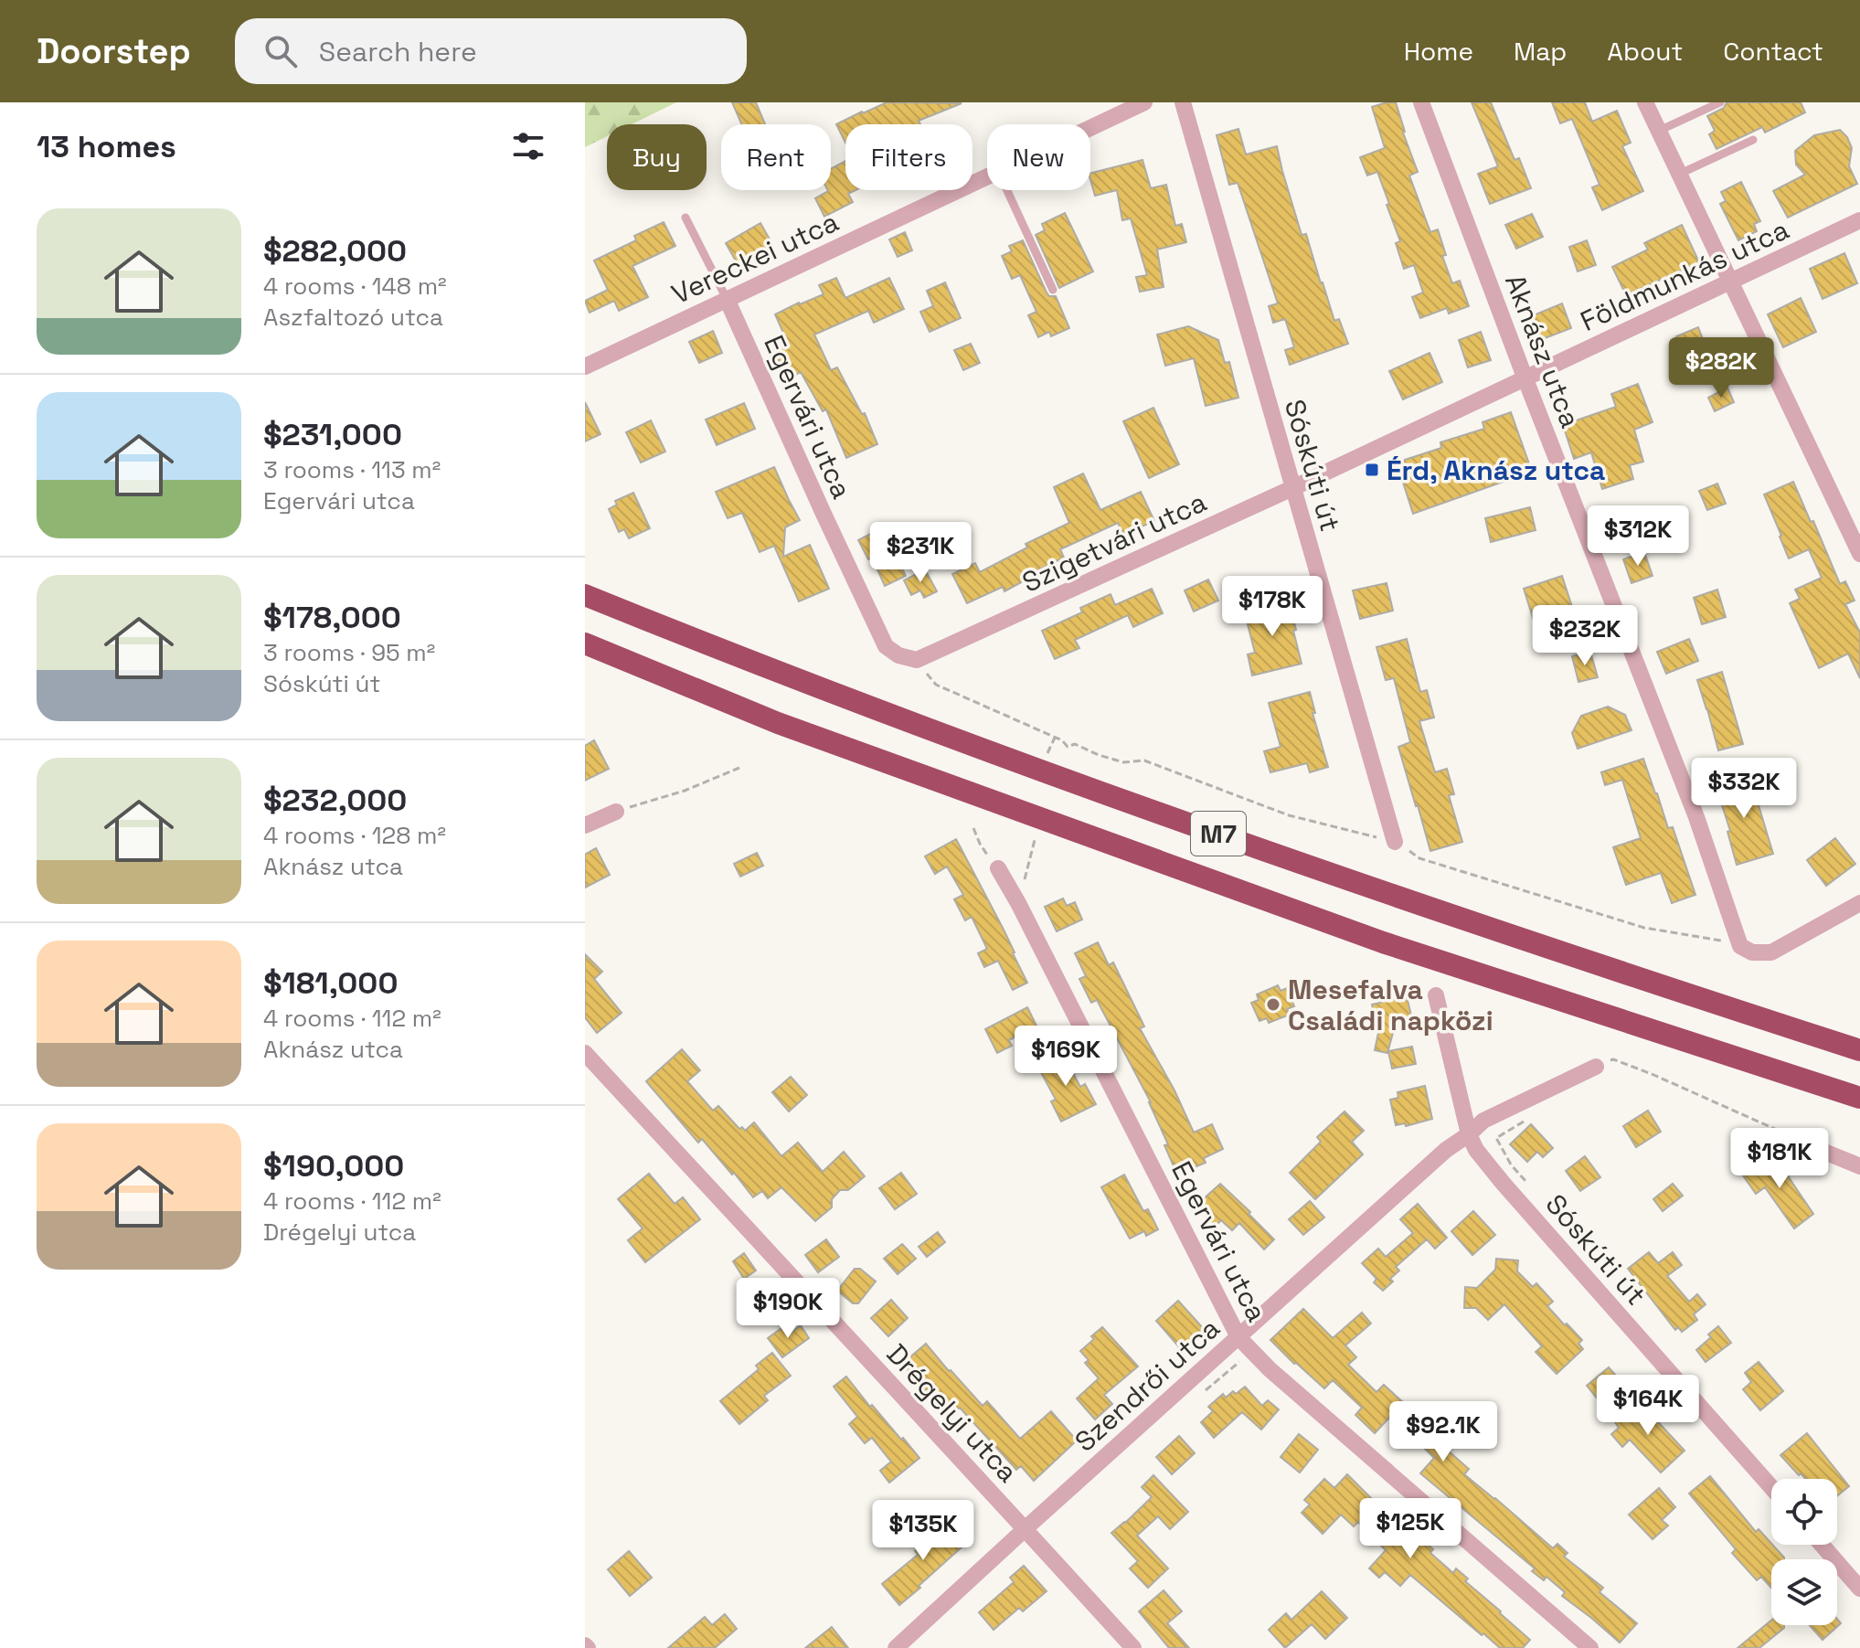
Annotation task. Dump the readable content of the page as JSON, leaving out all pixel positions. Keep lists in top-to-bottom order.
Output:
{
  "streets": {
    "highway": ["M7"],
    "street": [
      "Vereckei utca",
      "Földmunkás utca",
      "Aknász utca",
      "Egervári utca",
      "Sóskúti út",
      "Szigetvári utca",
      "Szendrői utca",
      "Drégelyi utca"
    ]
  },
  "crossings": [
    ["Vereckei utca", "Egervári utca"],
    ["Földmunkás utca", "Aknász utca"],
    ["Földmunkás utca", "Sóskúti út"],
    ["Földmunkás utca", "Szigetvári utca"],
    ["Egervári utca", "Szigetvári utca"],
    ["Egervári utca", "Szendrői utca"],
    ["Sóskúti út", "Szigetvári utca"],
    ["Sóskúti út", "Szendrői utca"],
    ["Szendrői utca", "Drégelyi utca"]
  ],
  "places": {
    "transit": ["Érd, Aknász utca"],
    "other": ["Mesefalva Családi napközi"]
  },
  "page": {
    "header": "Doorstep",
    "search": "Search here",
    "nav": [
      "Home",
      "Map",
      "About",
      "Contact"
    ],
    "heading": "13 homes",
    "chip": [
      "Buy",
      "Rent",
      "Filters",
      "New"
    ],
    "list": [
      {
        "name": "$282,000",
        "note": "4 rooms · 148 m² · Aszfaltozó utca"
      },
      {
        "name": "$231,000",
        "note": "3 rooms · 113 m² · Egervári utca"
      },
      {
        "name": "$178,000",
        "note": "3 rooms · 95 m² · Sóskúti út"
      },
      {
        "name": "$232,000",
        "note": "4 rooms · 128 m² · Aknász utca"
      },
      {
        "name": "$181,000",
        "note": "4 rooms · 112 m² · Aknász utca"
      },
      {
        "name": "$190,000",
        "note": "4 rooms · 112 m² · Drégelyi utca"
      }
    ],
    "price": [
      "$282K",
      "$312K",
      "$231K",
      "$178K",
      "$232K",
      "$332K",
      "$169K",
      "$181K",
      "$190K",
      "$164K",
      "$92.1K",
      "$125K",
      "$135K"
    ]
  }
}
